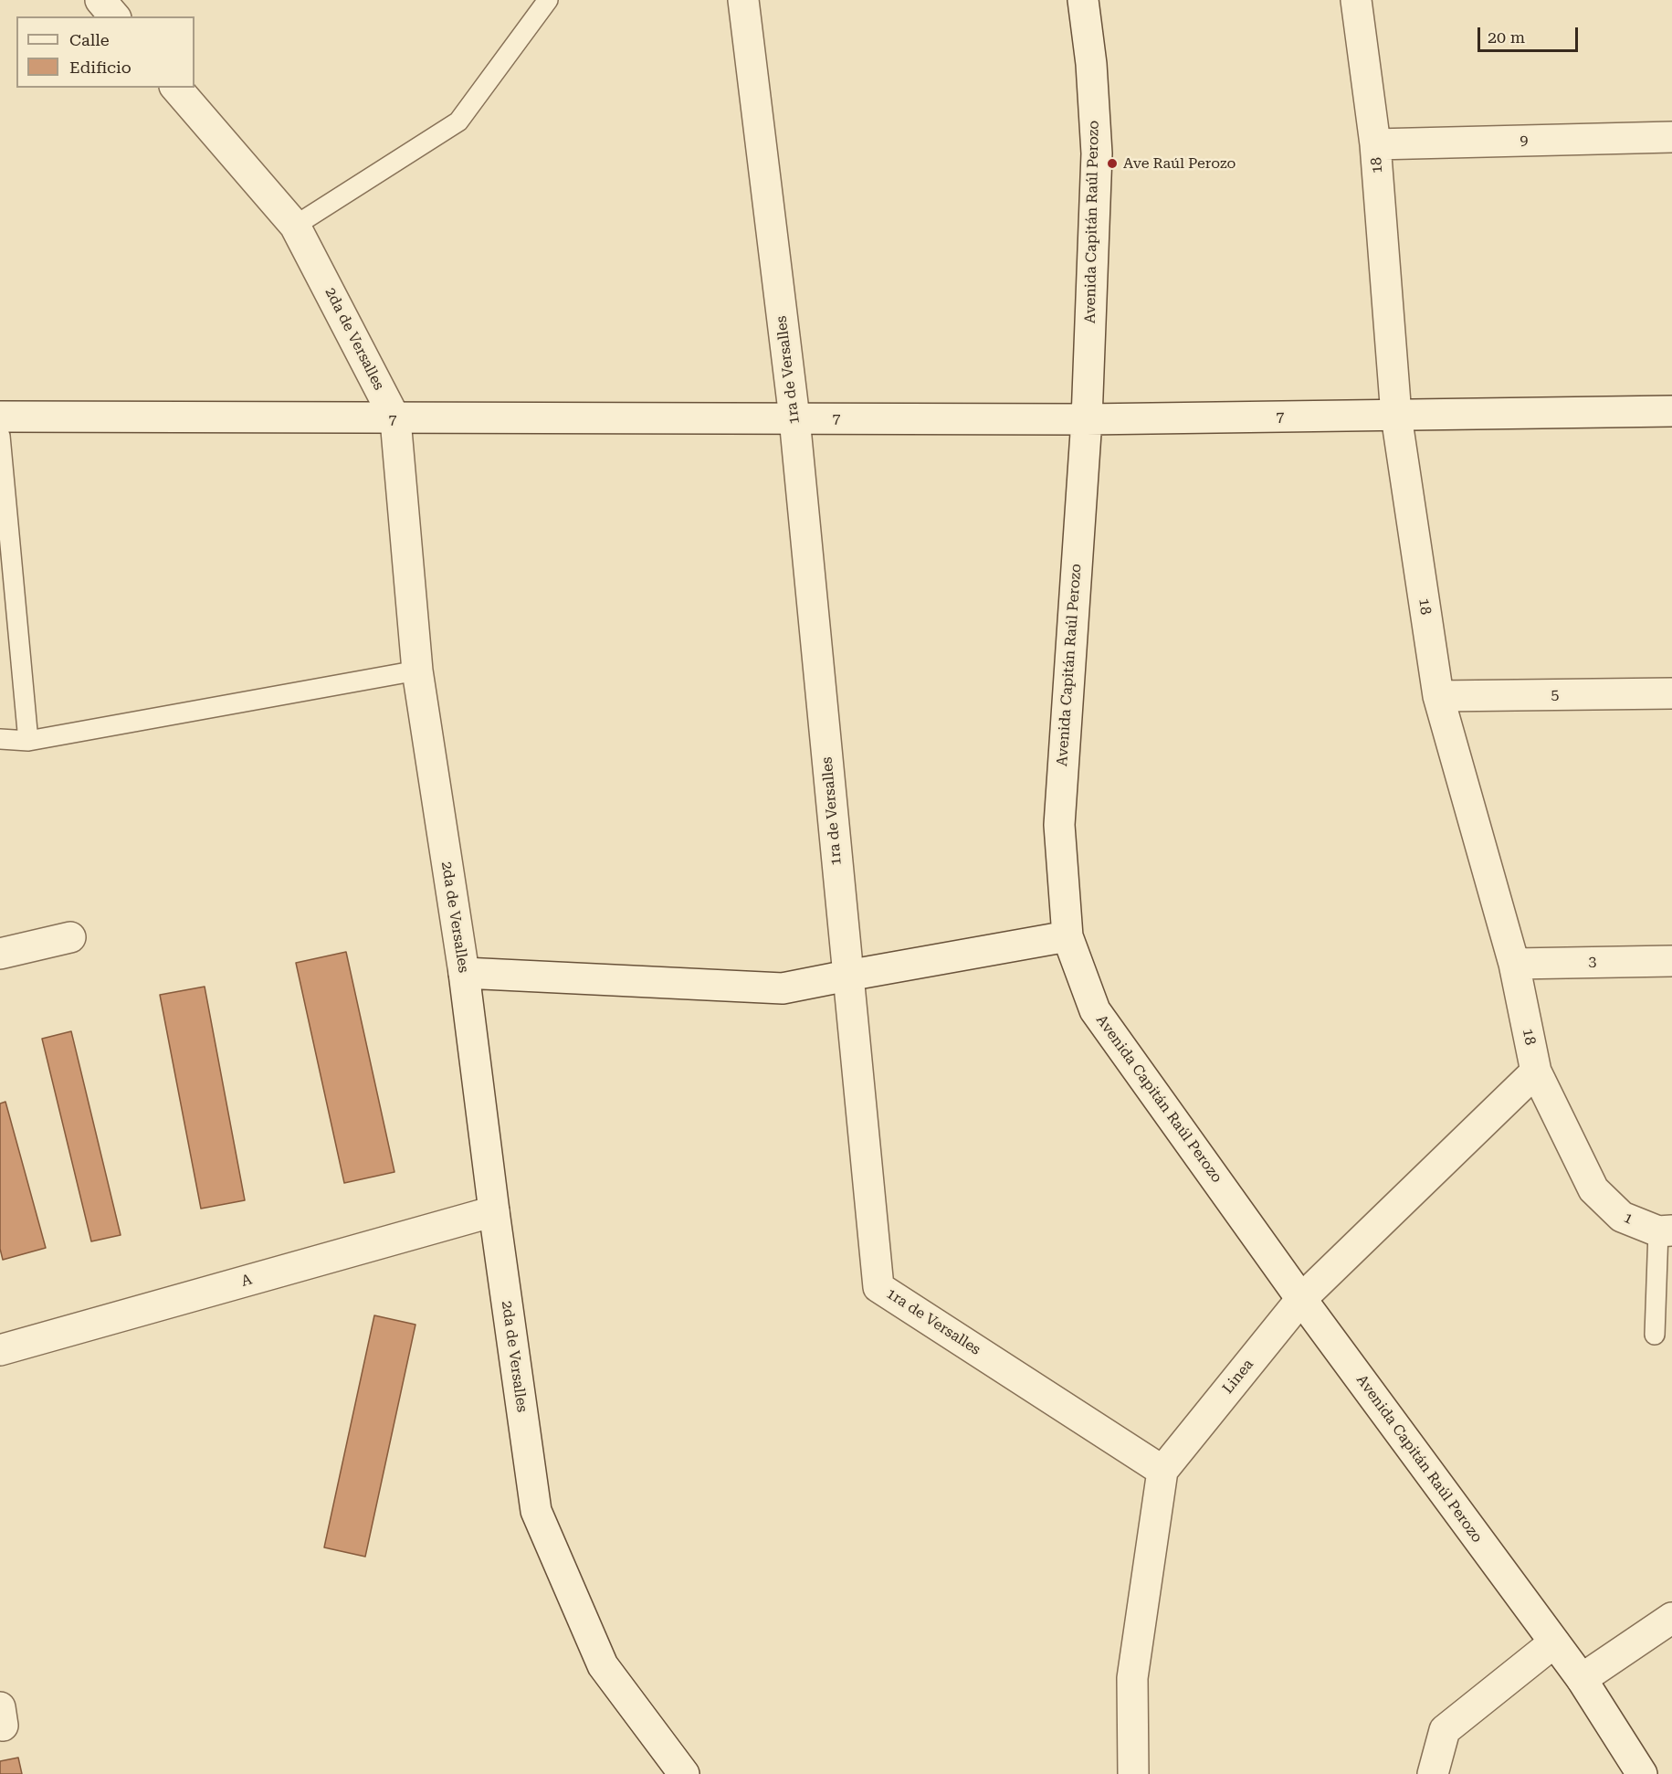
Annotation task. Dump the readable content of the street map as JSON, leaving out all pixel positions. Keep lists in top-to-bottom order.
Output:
{
  "streets": {
    "street": [
      "9",
      "18",
      "Avenida Capitán Raúl Perozo",
      "2da de Versalles",
      "1ra de Versalles",
      "7",
      "5",
      "3",
      "1",
      "A",
      "Linea"
    ]
  },
  "crossings": [
    ["9", "18"],
    ["18", "7"],
    ["18", "5"],
    ["18", "3"],
    ["18", "1"],
    ["18", "Linea"],
    ["Avenida Capitán Raúl Perozo", "7"],
    ["Avenida Capitán Raúl Perozo", "Linea"],
    ["2da de Versalles", "7"],
    ["2da de Versalles", "A"],
    ["1ra de Versalles", "7"],
    ["1ra de Versalles", "Linea"]
  ],
  "places": ["Ave Raúl Perozo"],
  "legend": ["Calle", "Edificio"],
  "scale_bar": "20 m"
}
